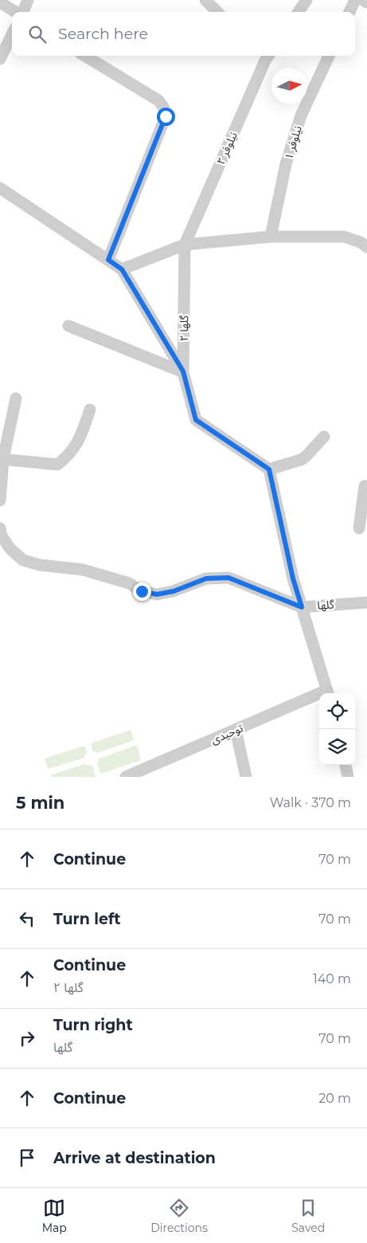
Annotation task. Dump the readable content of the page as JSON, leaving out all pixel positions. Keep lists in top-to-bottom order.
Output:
{
  "streets": {
    "street": [
      "نیلوفر ۱",
      "نیلوفر ۲",
      "گلها ۲",
      "گلها",
      "توحیدی"
    ]
  },
  "crossings": [
    ["نیلوفر ۲", "گلها ۲"]
  ],
  "north": "right",
  "page": {
    "search": "Search here",
    "heading": ["5 min", "Walk · 370 m"],
    "list": [
      ["Continue", "70 m"],
      ["Turn left", "70 m"],
      ["Continue", "گلها ۲", "140 m"],
      ["Turn right", "گلها", "70 m"],
      ["Continue", "20 m"],
      "Arrive at destination"
    ],
    "nav": ["Map", "Directions", "Saved"]
  }
}
